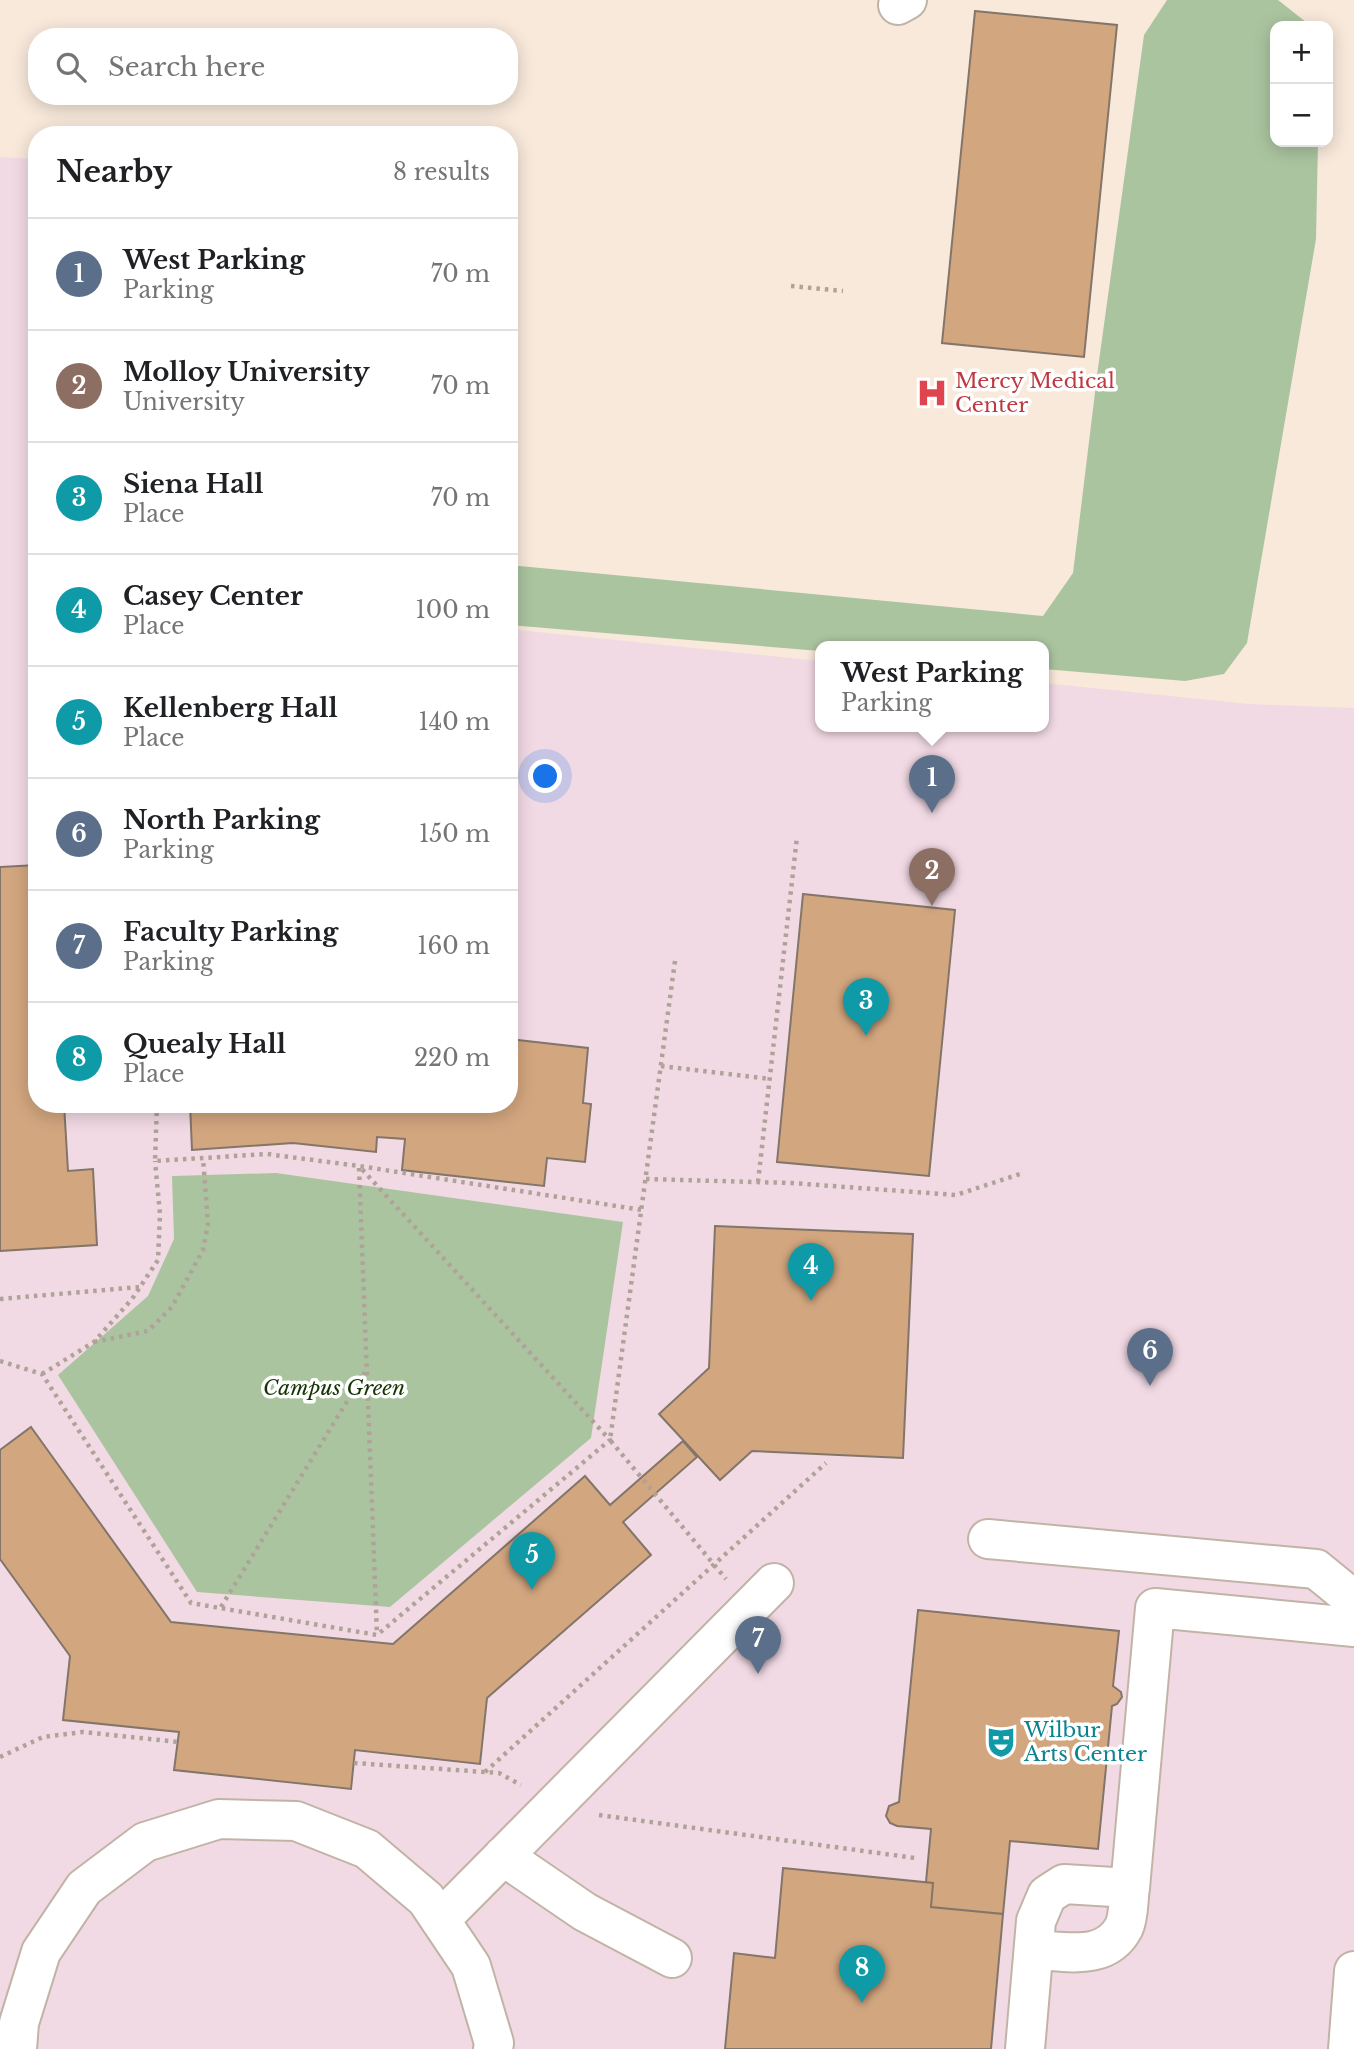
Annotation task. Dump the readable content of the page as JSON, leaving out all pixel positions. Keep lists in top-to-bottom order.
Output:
{
  "parks": ["Campus Green"],
  "places": {
    "hospital": ["Mercy Medical Center"],
    "theatre": ["Wilbur Arts Center"]
  },
  "page": {
    "map_buttons": ["+", "−"],
    "search": "Search here",
    "heading": ["Nearby", "8 results"],
    "list": [
      {
        "mark": "1",
        "name": "West Parking",
        "note": "Parking",
        "value": "70 m"
      },
      {
        "mark": "2",
        "name": "Molloy University",
        "note": "University",
        "value": "70 m"
      },
      {
        "mark": "3",
        "name": "Siena Hall",
        "note": "Place",
        "value": "70 m"
      },
      {
        "mark": "4",
        "name": "Casey Center",
        "note": "Place",
        "value": "100 m"
      },
      {
        "mark": "5",
        "name": "Kellenberg Hall",
        "note": "Place",
        "value": "140 m"
      },
      {
        "mark": "6",
        "name": "North Parking",
        "note": "Parking",
        "value": "150 m"
      },
      {
        "mark": "7",
        "name": "Faculty Parking",
        "note": "Parking",
        "value": "160 m"
      },
      {
        "mark": "8",
        "name": "Quealy Hall",
        "note": "Place",
        "value": "220 m"
      }
    ],
    "popup": ["West Parking", "Parking"],
    "pins": [
      "1",
      "2",
      "3",
      "4",
      "6",
      "5",
      "7",
      "8"
    ]
  }
}
